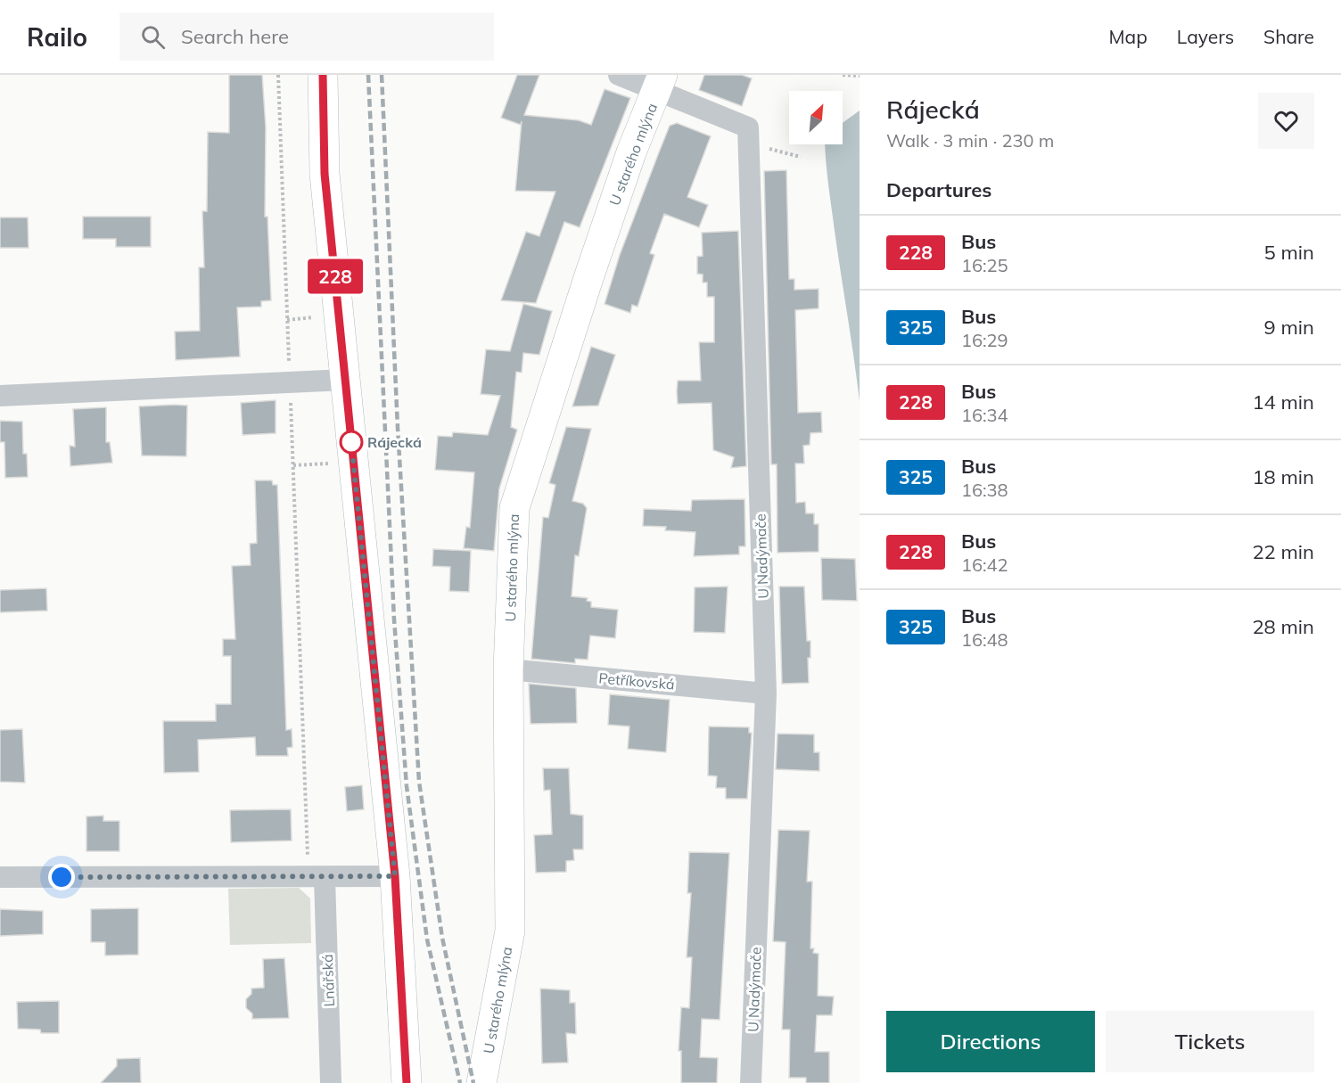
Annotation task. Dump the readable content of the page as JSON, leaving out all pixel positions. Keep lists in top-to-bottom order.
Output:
{
  "streets": {
    "street": [
      "U starého mlýna",
      "U Nadýmače",
      "Petříkovská",
      "Lnářská"
    ]
  },
  "crossings": [
    ["U starého mlýna", "U Nadýmače"],
    ["U starého mlýna", "Petříkovská"],
    ["U Nadýmače", "Petříkovská"]
  ],
  "places": ["Rájecká"],
  "lines": ["bus line 228"],
  "north": "top right",
  "page": {
    "header": "Railo",
    "search": "Search here",
    "nav": ["Map", "Layers", "Share"],
    "on_map": "228",
    "heading": [
      ["Rájecká", "Walk · 3 min · 230 m"],
      "Departures"
    ],
    "list": [
      {
        "mark": "228",
        "name": "Bus",
        "note": "16:25",
        "value": "5 min"
      },
      {
        "mark": "325",
        "name": "Bus",
        "note": "16:29",
        "value": "9 min"
      },
      {
        "mark": "228",
        "name": "Bus",
        "note": "16:34",
        "value": "14 min"
      },
      {
        "mark": "325",
        "name": "Bus",
        "note": "16:38",
        "value": "18 min"
      },
      {
        "mark": "228",
        "name": "Bus",
        "note": "16:42",
        "value": "22 min"
      },
      {
        "mark": "325",
        "name": "Bus",
        "note": "16:48",
        "value": "28 min"
      }
    ],
    "buttons": ["Directions", "Tickets"]
  }
}
